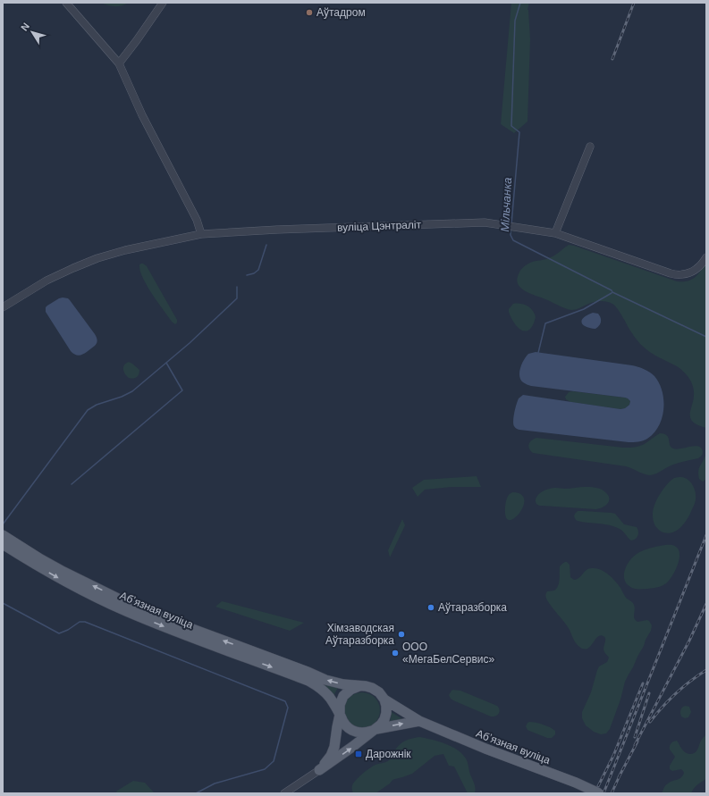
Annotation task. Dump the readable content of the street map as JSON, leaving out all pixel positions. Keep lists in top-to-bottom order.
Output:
{
  "streets": {
    "main road": ["Абʼязная вуліца"],
    "street": ["вуліца Цэнтраліт"]
  },
  "water": ["Мільчанка"],
  "places": {
    "other": [
      "Аўтадром",
      "Аўтаразборка",
      "Хімзаводская Аўтаразборка",
      "ООО «МегаБелСервис»"
    ],
    "transit": ["Дарожнік"]
  },
  "north": "top left"
}
